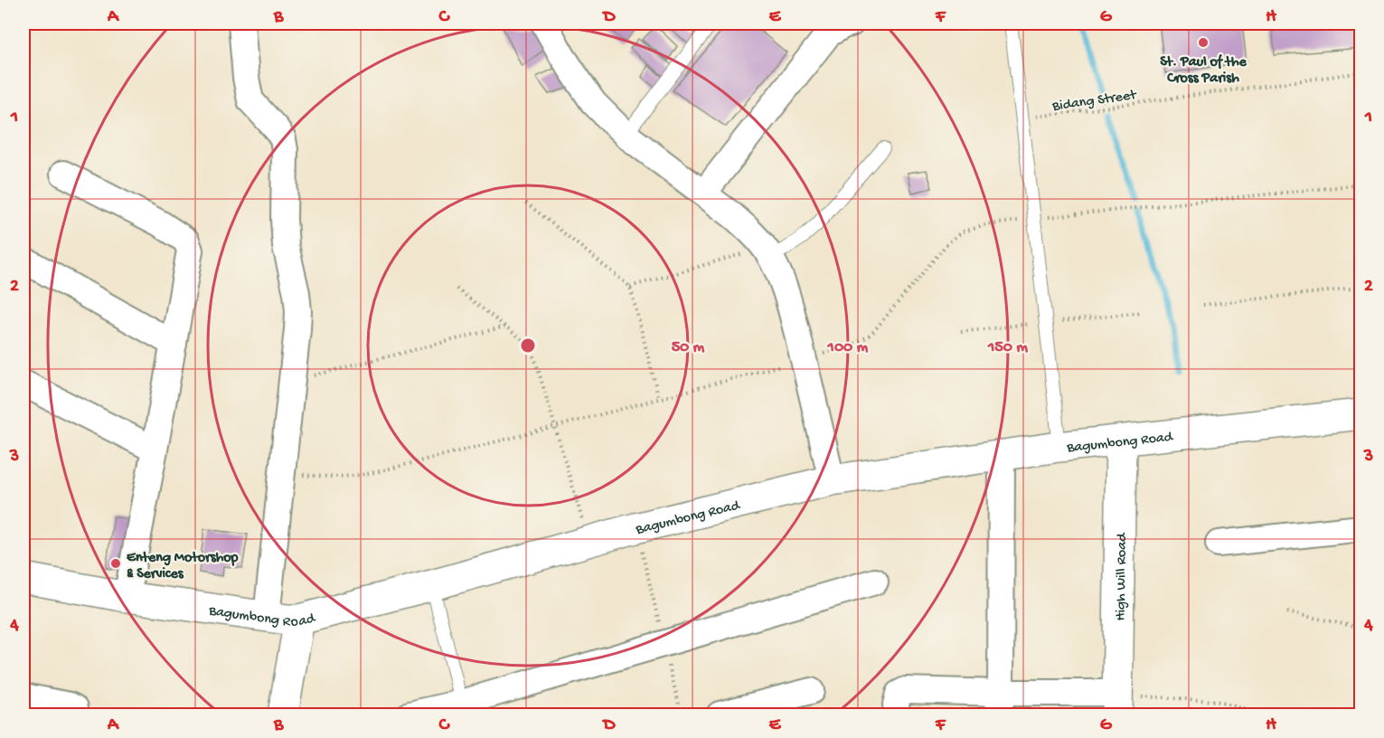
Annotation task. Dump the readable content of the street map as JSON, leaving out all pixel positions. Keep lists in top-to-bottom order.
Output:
{
  "streets": {
    "street": ["Bagumbong Road", "High Will Road"],
    "path": ["Bidang Street"]
  },
  "crossings": [
    ["Bagumbong Road", "High Will Road"]
  ],
  "places": ["St. Paul of the Cross Parish", "Enteng Motorshop & Services"],
  "grid": {
    "columns": [
      "A",
      "B",
      "C",
      "D",
      "E",
      "F",
      "G",
      "H"
    ],
    "rows": [
      "1",
      "2",
      "3",
      "4"
    ]
  },
  "rings": ["50 m", "100 m", "150 m"]
}
